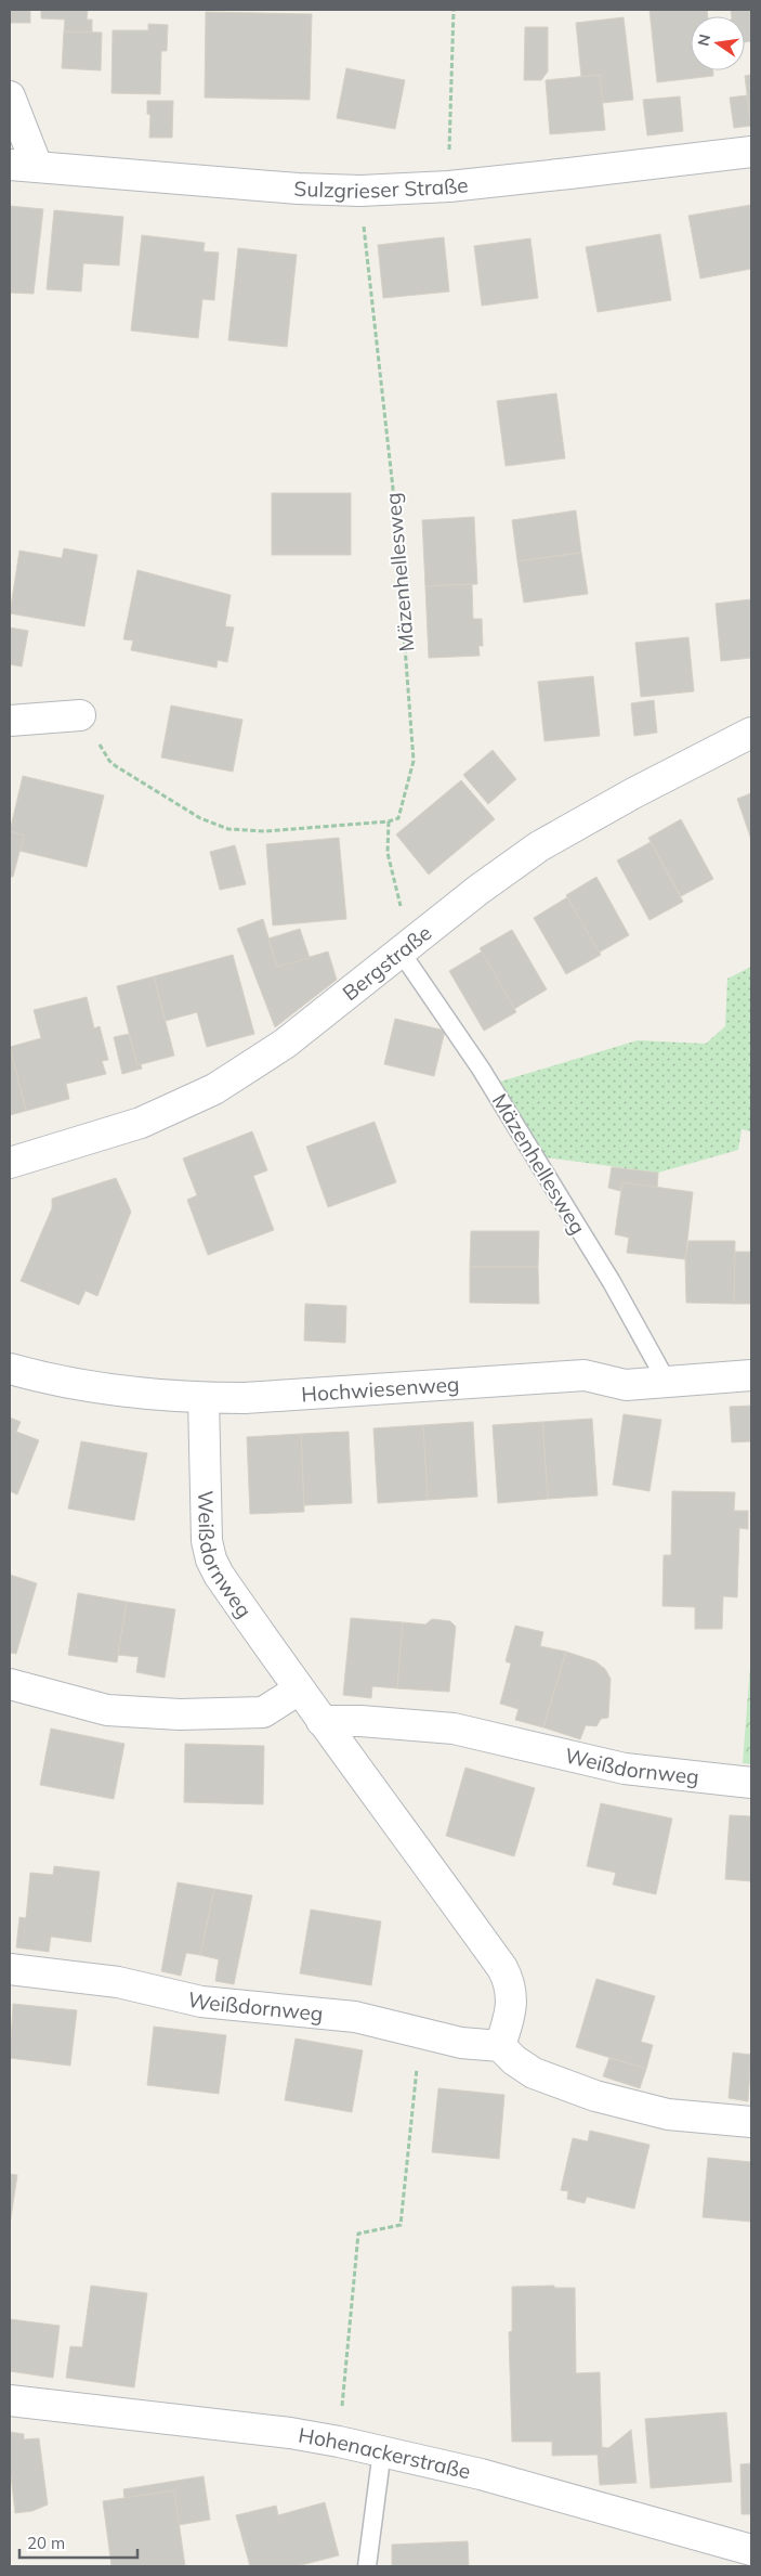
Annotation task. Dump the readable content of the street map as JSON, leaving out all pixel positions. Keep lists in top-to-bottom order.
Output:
{
  "streets": {
    "street": [
      "Sulzgrieser Straße",
      "Bergstraße",
      "Hochwiesenweg",
      "Weißdornweg",
      "Hohenackerstraße"
    ],
    "lane": ["Mäzenhellesweg"]
  },
  "crossings": [
    ["Sulzgrieser Straße", "Mäzenhellesweg"],
    ["Mäzenhellesweg", "Bergstraße"],
    ["Mäzenhellesweg", "Hochwiesenweg"],
    ["Hochwiesenweg", "Weißdornweg"]
  ],
  "scale_bar": "20 m",
  "north": "left"
}
